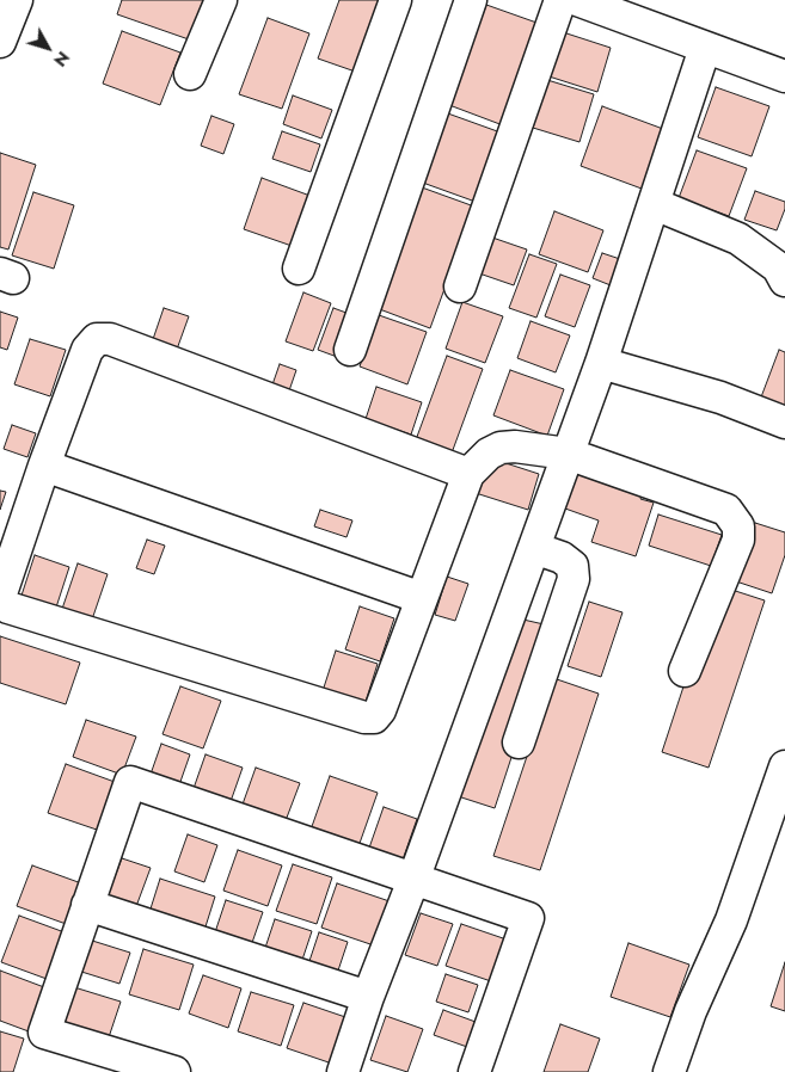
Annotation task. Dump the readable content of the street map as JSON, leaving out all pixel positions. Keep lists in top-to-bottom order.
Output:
{
  "north": "bottom right"
}
